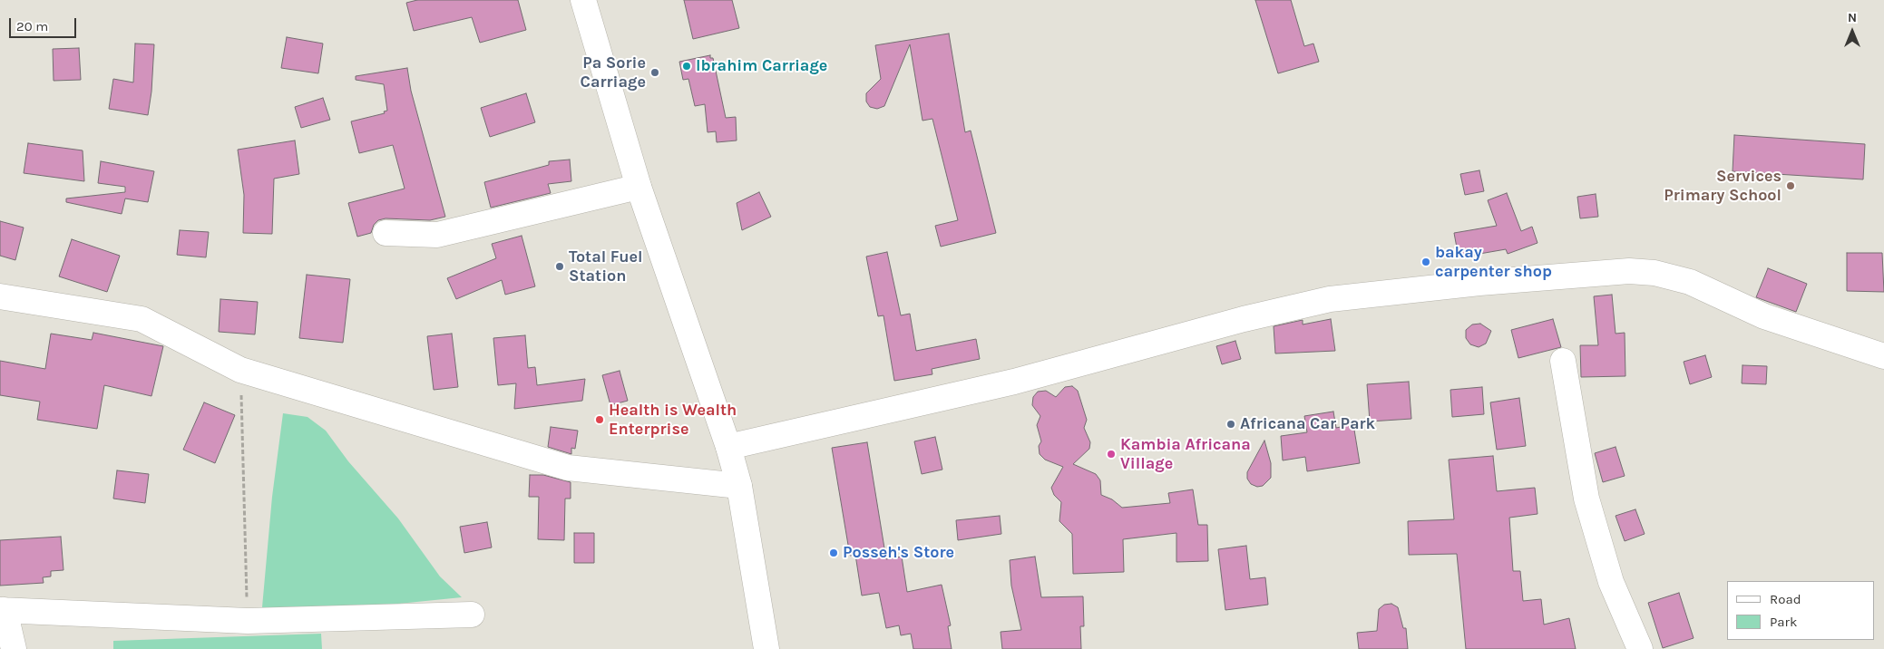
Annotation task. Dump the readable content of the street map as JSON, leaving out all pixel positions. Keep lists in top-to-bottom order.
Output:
{
  "places": [
    "Ibrahim Carriage",
    "Pa Sorie Carriage",
    "Services Primary School",
    "bakay carpenter shop",
    "Total Fuel Station",
    "Health is Wealth Enterprise",
    "Africana Car Park",
    "Kambia Africana Village",
    "Posseh's Store"
  ],
  "legend": ["Road", "Park"],
  "scale_bar": "20 m",
  "north": "top"
}
